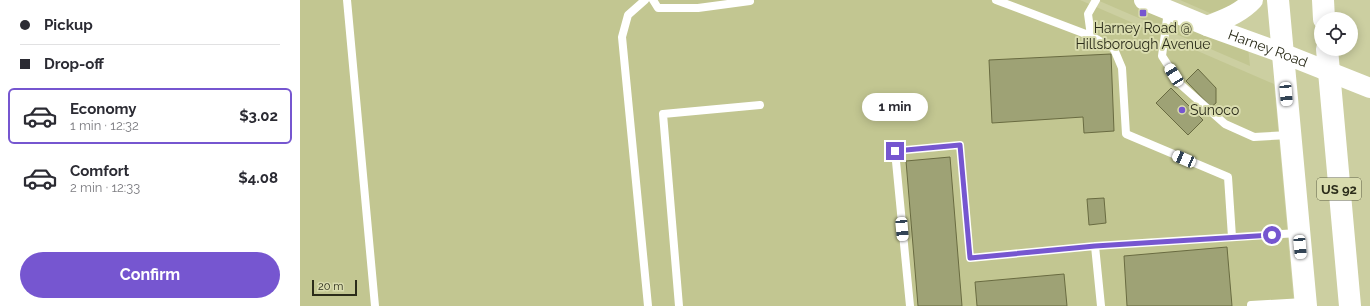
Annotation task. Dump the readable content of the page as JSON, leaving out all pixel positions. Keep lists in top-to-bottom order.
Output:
{
  "streets": {
    "main road": ["US 92"],
    "street": ["Harney Road"]
  },
  "crossings": [
    ["Harney Road", "US 92"]
  ],
  "places": {
    "transit": ["Harney Road @ Hillsborough Avenue"],
    "other": ["Sunoco"]
  },
  "scale_bar": "20 m",
  "page": {
    "banner": ["Pickup", "Drop-off"],
    "list": [
      {
        "name": "Economy",
        "note": "1 min · 12:32",
        "value": "$3.02"
      },
      {
        "name": "Comfort",
        "note": "2 min · 12:33",
        "value": "$4.08"
      }
    ],
    "bubble": "1 min",
    "buttons": "Confirm",
    "scale": "20 m"
  }
}
